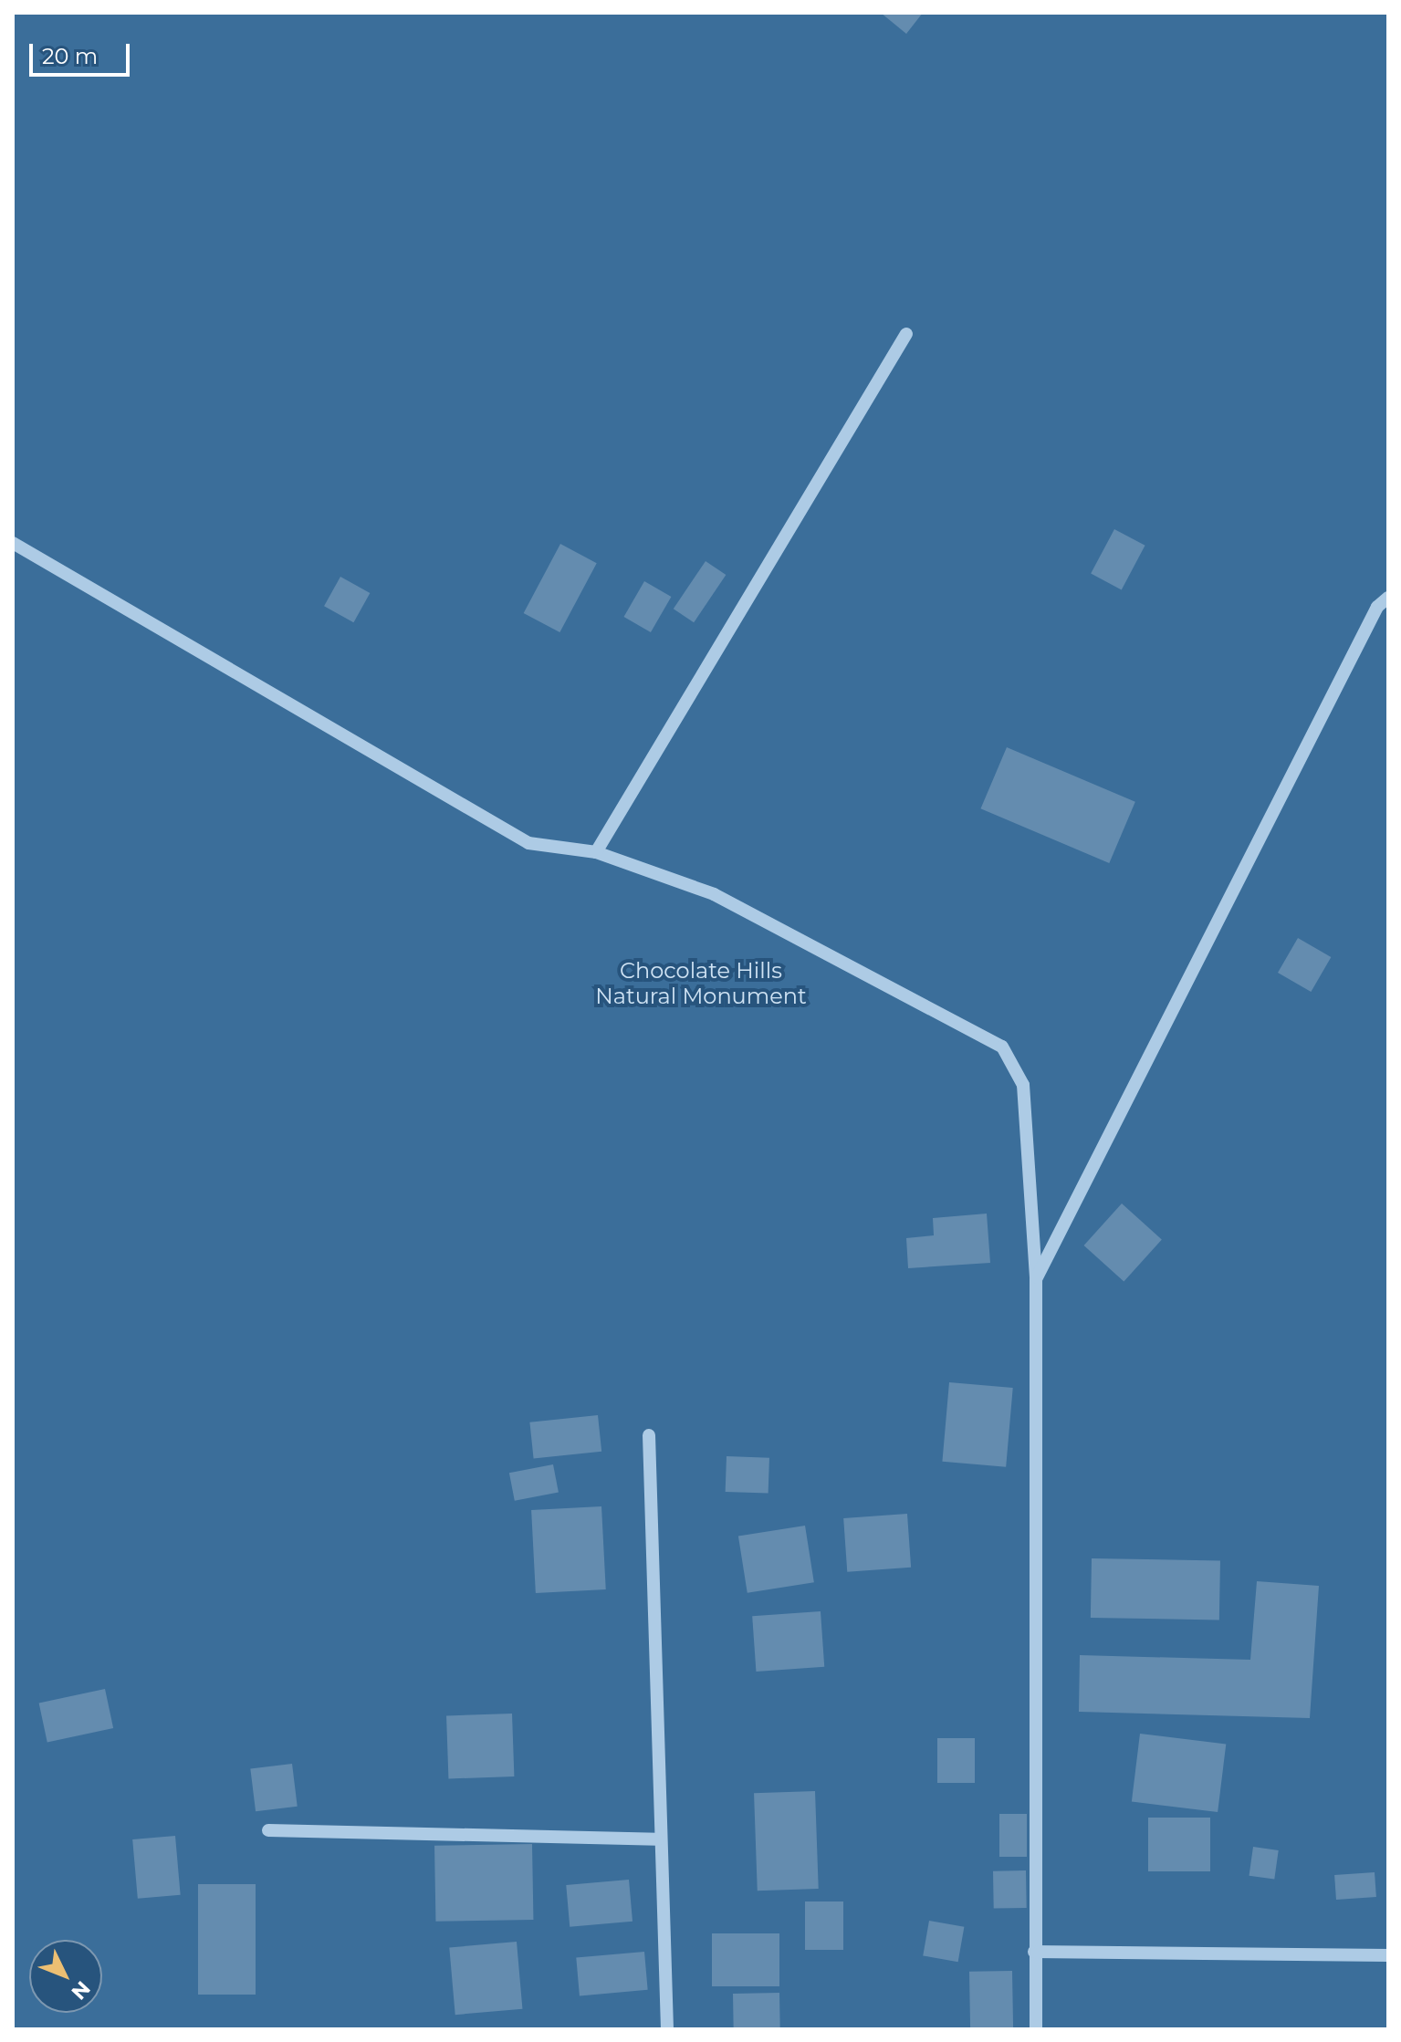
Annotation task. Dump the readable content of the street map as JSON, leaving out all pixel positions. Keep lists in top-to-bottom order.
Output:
{
  "parks": ["Chocolate Hills Natural Monument"],
  "scale_bar": "20 m",
  "north": "bottom right"
}
